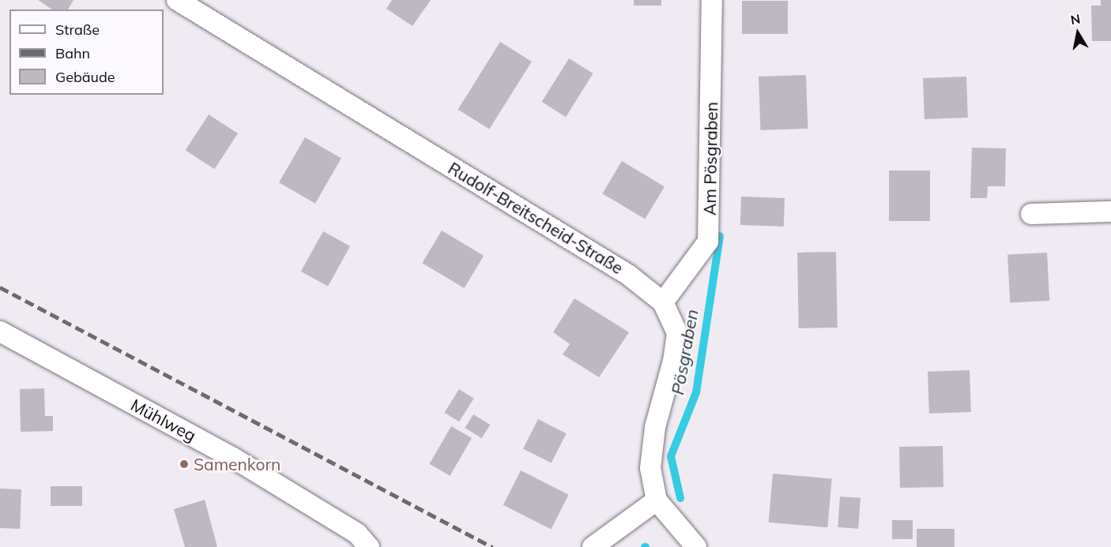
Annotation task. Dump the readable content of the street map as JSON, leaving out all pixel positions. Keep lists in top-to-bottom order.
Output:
{
  "streets": {
    "street": ["Am Pösgraben", "Rudolf-Breitscheid-Straße", "Mühlweg"]
  },
  "crossings": [
    ["Am Pösgraben", "Rudolf-Breitscheid-Straße"]
  ],
  "water": ["Pösgraben"],
  "places": ["Samenkorn"],
  "legend": ["Straße", "Bahn", "Gebäude"],
  "north": "top"
}
